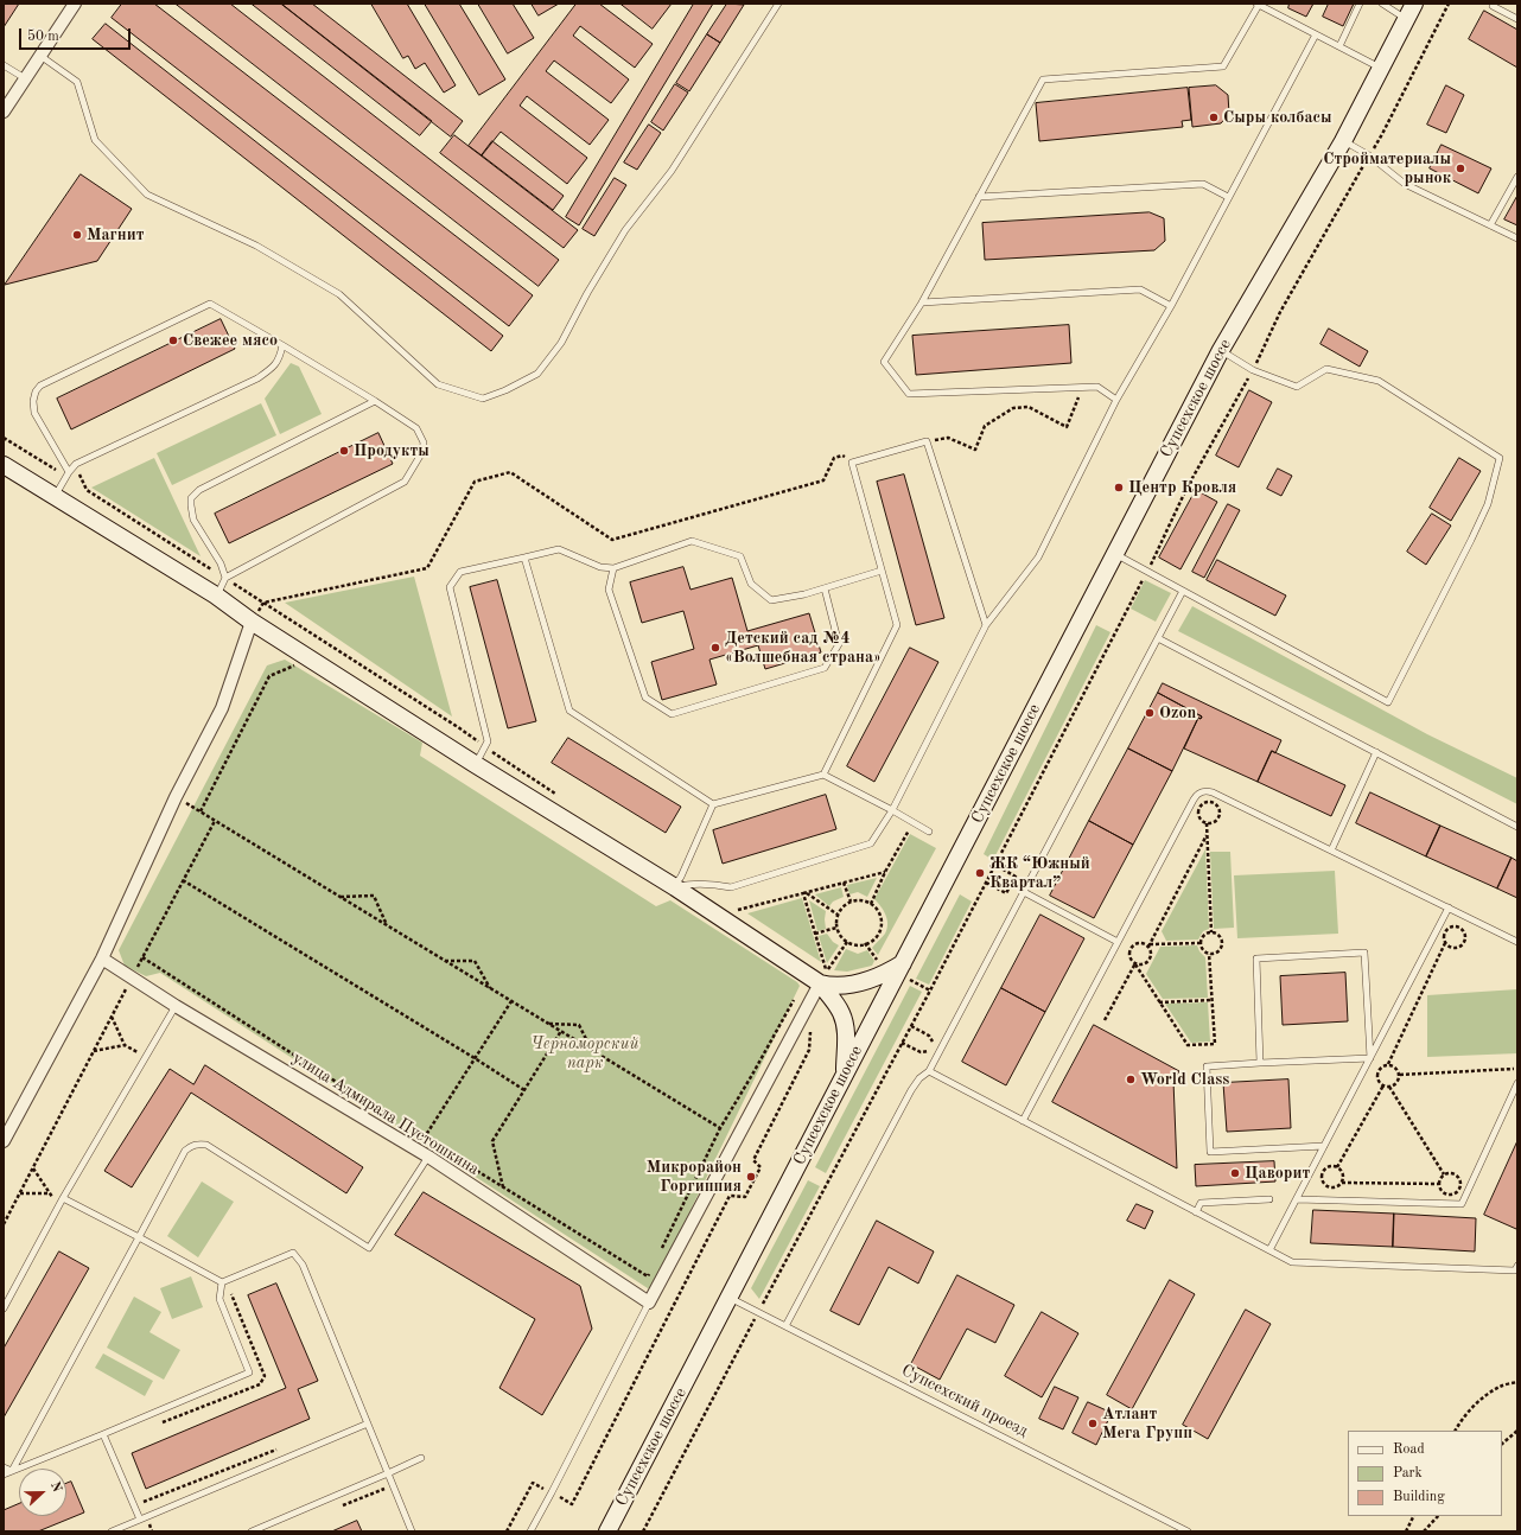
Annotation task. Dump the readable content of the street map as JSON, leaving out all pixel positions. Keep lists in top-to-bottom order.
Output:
{
  "streets": {
    "main road": ["Супсехское шоссе"],
    "street": ["улица Адмирала Пустошкина"],
    "lane": ["Супсехский проезд"]
  },
  "crossings": [
    ["Супсехское шоссе", "Супсехский проезд"]
  ],
  "parks": ["Черноморский парк"],
  "places": [
    "Сыры колбасы",
    "Стройматериалы рынок",
    "Магнит",
    "Свежее мясо",
    "Продукты",
    "Центр Кровля",
    "Детский сад №4 «Волшебная страна»",
    "Ozon",
    "ЖК “Южный Квартал”",
    "World Class",
    "Цаворит",
    "Микрорайон Горгиппия",
    "Атлант Мега Групп"
  ],
  "legend": ["Road", "Park", "Building"],
  "scale_bar": "50 m",
  "north": "right"
}
